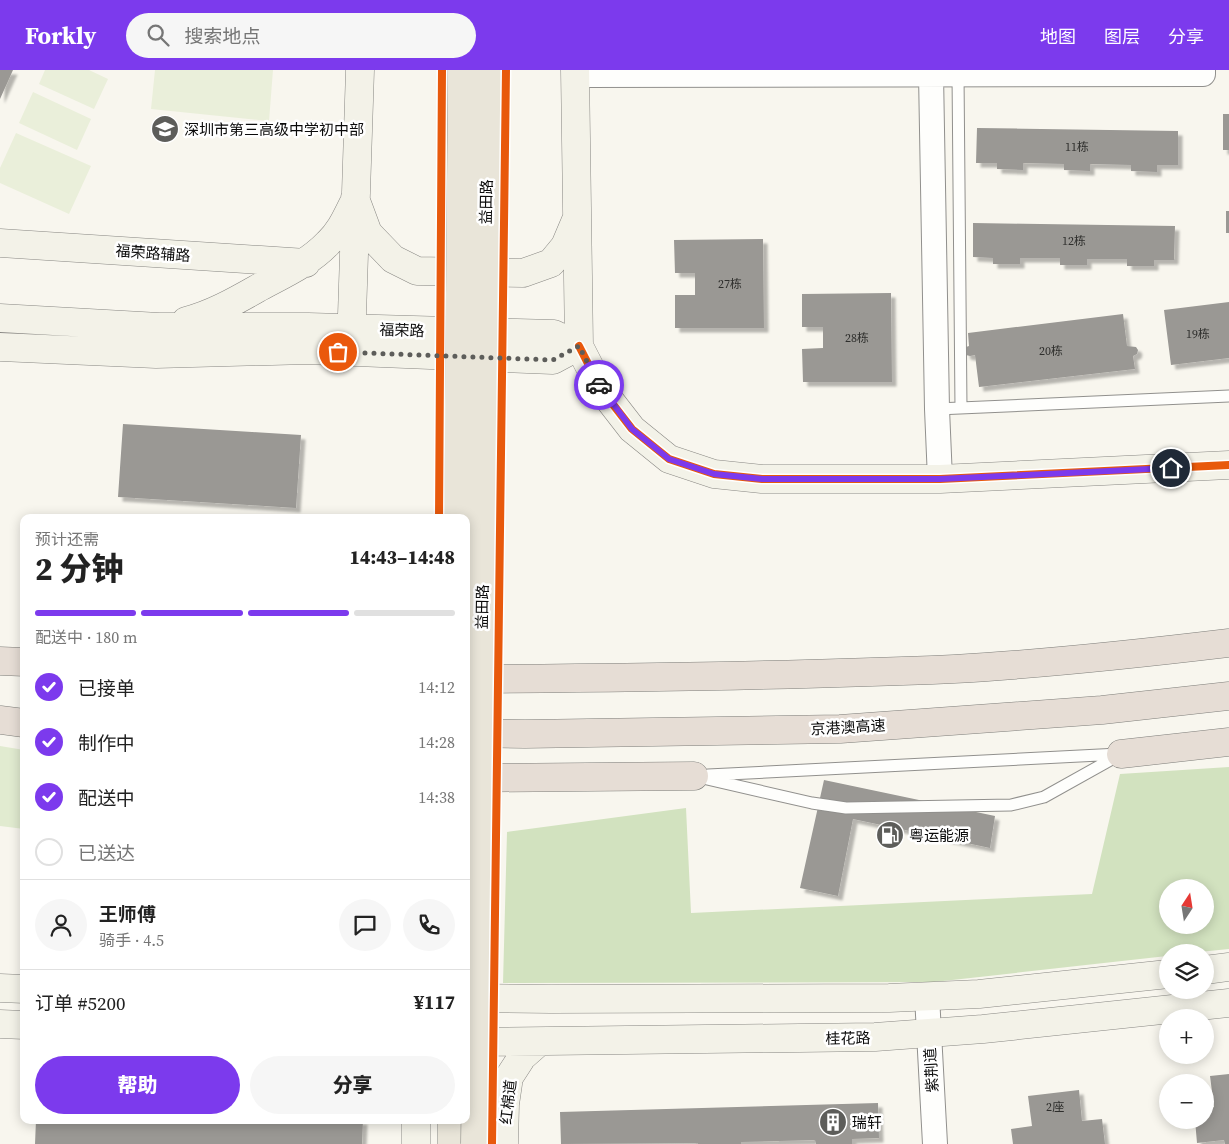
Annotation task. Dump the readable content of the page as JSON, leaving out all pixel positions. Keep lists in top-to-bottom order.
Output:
{
  "streets": {
    "highway": ["京港澳高速"],
    "main road": [
      "益田路",
      "福荣路辅路",
      "福荣路",
      "桂花路",
      "红棉道"
    ],
    "street": ["紫荆道"]
  },
  "crossings": [
    ["桂花路", "紫荆道"],
    ["桂花路", "红棉道"]
  ],
  "places": {
    "school or university": ["深圳市第三高级中学初中部"],
    "fuel station": ["粤运能源"],
    "building": ["瑞轩"]
  },
  "house_numbers": [
    "11栋",
    "12栋",
    "27栋",
    "19栋",
    "28栋",
    "20栋",
    "2座"
  ],
  "north": "top",
  "page": {
    "header": "Forkly",
    "search": "搜索地点",
    "nav": ["地图", "图层", "分享"],
    "heading": ["2 分钟", "预计还需", "14:43–14:48"],
    "panel": [
      "王师傅",
      "骑手 · 4.5",
      "订单 #5200",
      "¥117"
    ],
    "bar": "配送中 · 180 m",
    "list": [
      ["已接单", "14:12"],
      ["制作中", "14:28"],
      ["配送中", "14:38"],
      "已送达"
    ],
    "map_buttons": ["+", "−"],
    "buttons": ["帮助", "分享"]
  }
}
